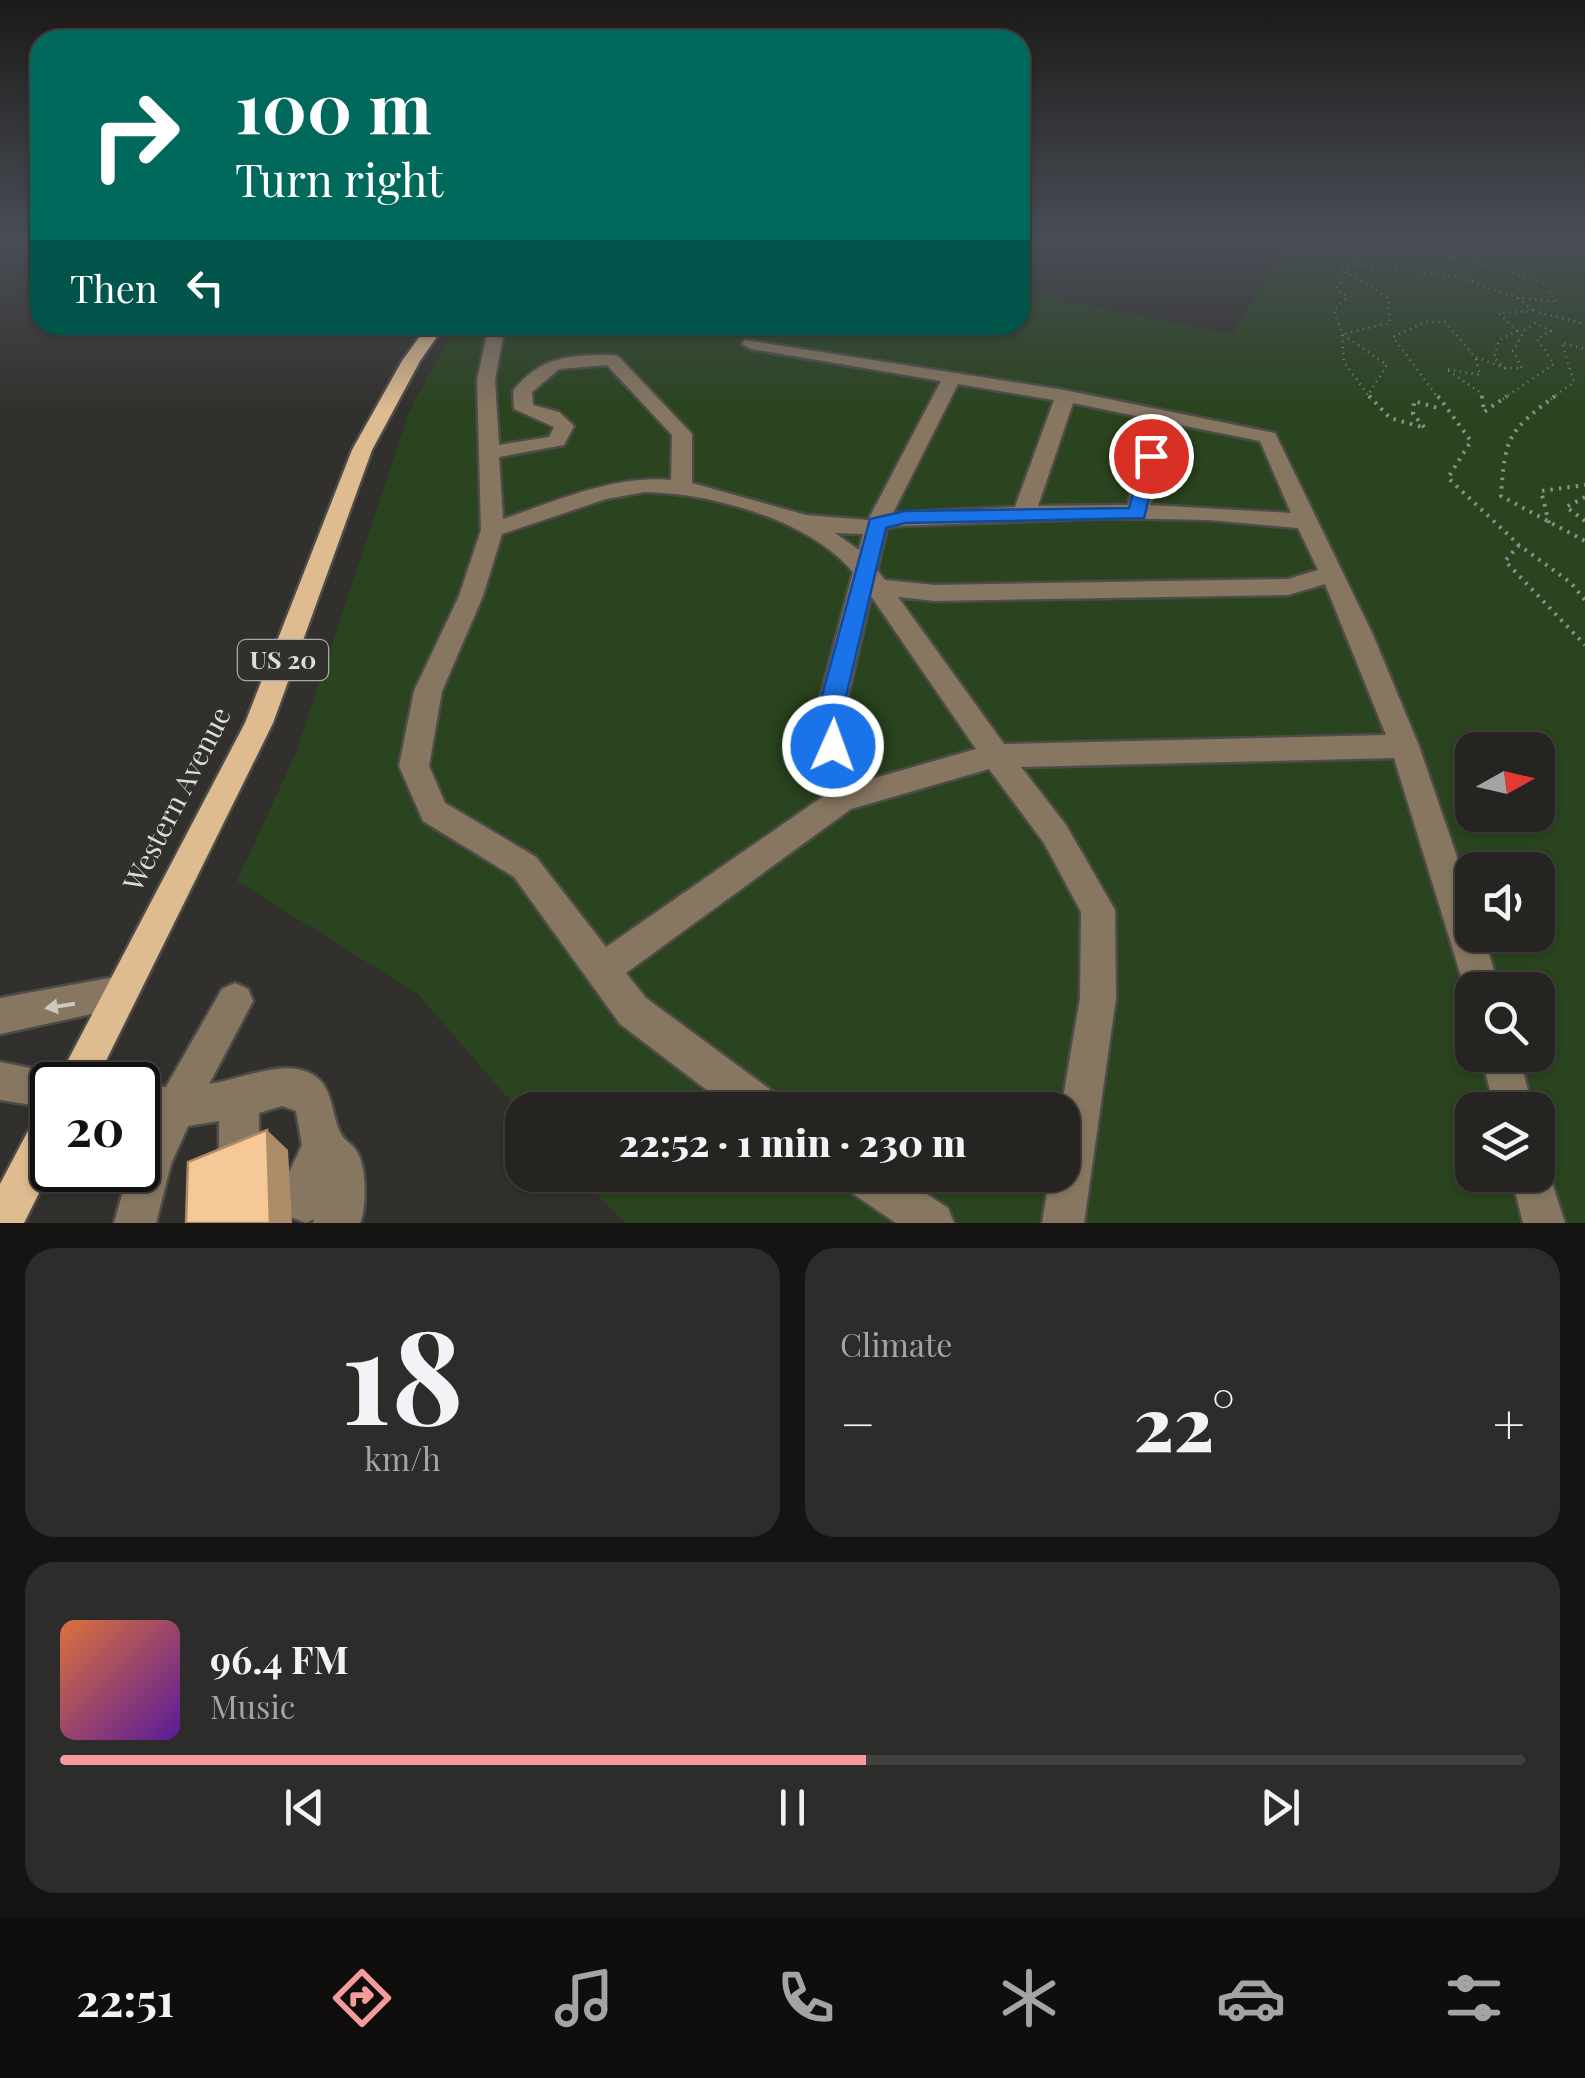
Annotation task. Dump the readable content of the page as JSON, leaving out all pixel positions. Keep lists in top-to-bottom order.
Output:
{
  "streets": {
    "main road": ["US 20", "Western Avenue"]
  },
  "north": "right",
  "page": {
    "turn": ["100 m", "Turn right"],
    "then": "Then",
    "limit": "20",
    "trip": "22:52 · 1 min · 230 m",
    "tile": [
      ["18", "km/h"],
      "Climate"
    ],
    "heat": ["−", "22°", "+"],
    "song": ["96.4 FM", "Music"],
    "tabs": "22:51"
  }
}
